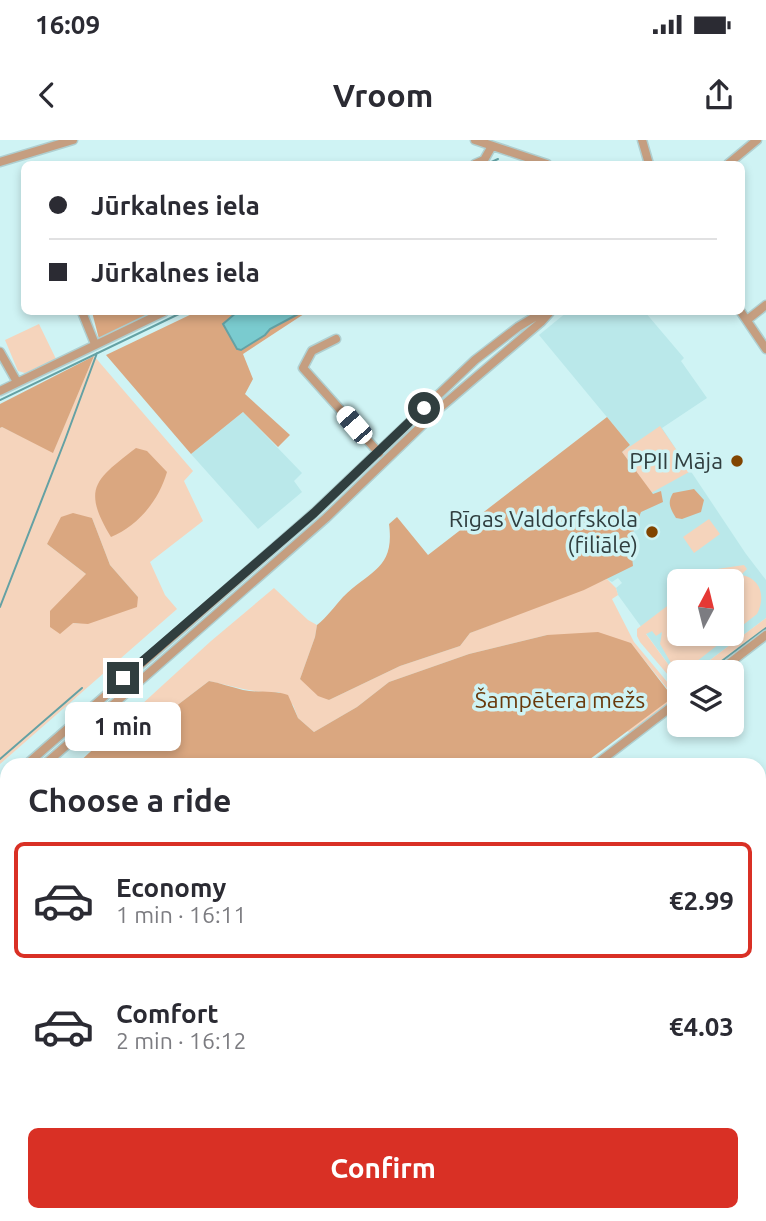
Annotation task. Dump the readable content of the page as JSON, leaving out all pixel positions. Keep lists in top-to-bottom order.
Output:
{
  "parks": ["Šampētera mežs"],
  "places": ["PPII Māja", "Rīgas Valdorfskola (filiāle)"],
  "north": "top",
  "page": {
    "status": "16:09",
    "header": "Vroom",
    "banner": ["Jūrkalnes iela", "Jūrkalnes iela"],
    "bubble": "1 min",
    "heading": "Choose a ride",
    "list": [
      {
        "name": "Economy",
        "note": "1 min · 16:11",
        "value": "€2.99"
      },
      {
        "name": "Comfort",
        "note": "2 min · 16:12",
        "value": "€4.03"
      }
    ],
    "buttons": "Confirm"
  }
}
